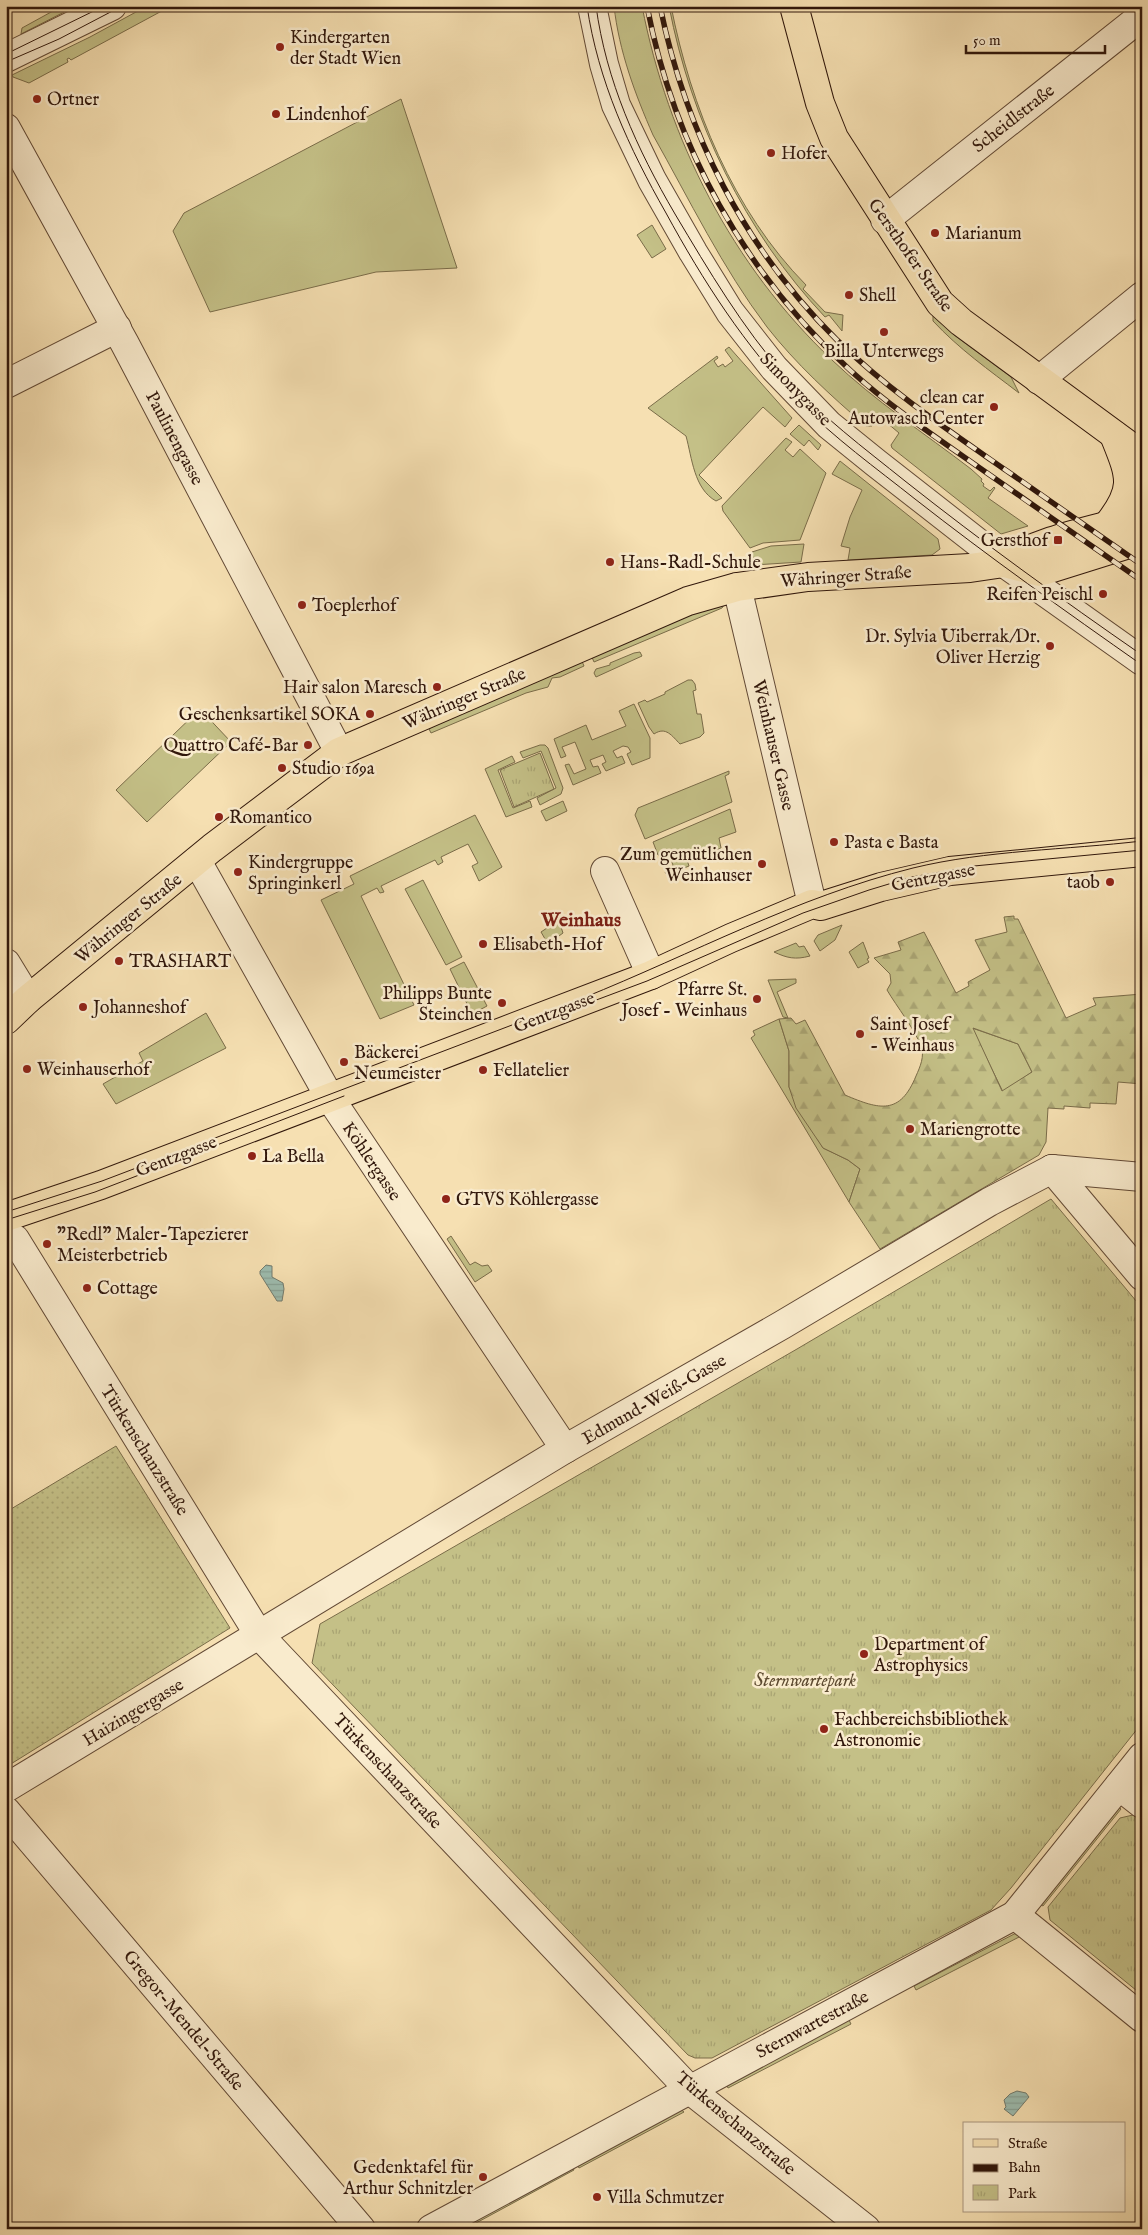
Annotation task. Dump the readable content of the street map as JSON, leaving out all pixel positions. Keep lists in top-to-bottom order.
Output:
{
  "streets": {
    "main road": ["Gersthofer Straße", "Währinger Straße", "Gentzgasse"],
    "street": [
      "Scheidlstraße",
      "Simonygasse",
      "Paulinengasse",
      "Weinhauser Gasse",
      "Köhlergasse",
      "Edmund-Weiß-Gasse",
      "Türkenschanzstraße",
      "Haizingergasse",
      "Gregor-Mendel-Straße",
      "Sternwartestraße"
    ]
  },
  "crossings": [
    ["Scheidlstraße", "Gersthofer Straße"],
    ["Simonygasse", "Währinger Straße"],
    ["Paulinengasse", "Währinger Straße"],
    ["Währinger Straße", "Weinhauser Gasse"],
    ["Währinger Straße", "Köhlergasse"],
    ["Weinhauser Gasse", "Gentzgasse"],
    ["Gentzgasse", "Köhlergasse"],
    ["Köhlergasse", "Edmund-Weiß-Gasse"],
    ["Edmund-Weiß-Gasse", "Türkenschanzstraße"],
    ["Edmund-Weiß-Gasse", "Haizingergasse"],
    ["Türkenschanzstraße", "Haizingergasse"],
    ["Türkenschanzstraße", "Sternwartestraße"]
  ],
  "districts": ["Weinhaus"],
  "parks": ["Sternwartepark"],
  "places": {
    "other": [
      "Kindergarten der Stadt Wien",
      "Ortner",
      "Lindenhof",
      "Hofer",
      "Marianum",
      "Shell",
      "Billa Unterwegs",
      "clean car Autowasch Center",
      "Hans-Radl-Schule",
      "Reifen Peischl",
      "Toeplerhof",
      "Dr. Sylvia Uiberrak/Dr. Oliver Herzig",
      "Hair salon Maresch",
      "Geschenksartikel SOKA",
      "Quattro Café-Bar",
      "Studio 169a",
      "Romantico",
      "Pasta e Basta",
      "Zum gemütlichen Weinhauser",
      "Kindergruppe Springinkerl",
      "taob",
      "Elisabeth-Hof",
      "TRASHART",
      "Pfarre St. Josef - Weinhaus",
      "Philipps Bunte Steinchen",
      "Johanneshof",
      "Saint Josef - Weinhaus",
      "Bäckerei Neumeister",
      "Weinhauserhof",
      "Fellatelier",
      "Mariengrotte",
      "La Bella",
      "GTVS Köhlergasse",
      "\"Redl\" Maler-Tapezierer Meisterbetrieb",
      "Cottage",
      "Department of Astrophysics",
      "Fachbereichsbibliothek Astronomie",
      "Gedenktafel für Arthur Schnitzler",
      "Villa Schmutzer"
    ],
    "transit": ["Gersthof"]
  },
  "legend": ["Straße", "Bahn", "Park"],
  "scale_bar": "50 m"
}
